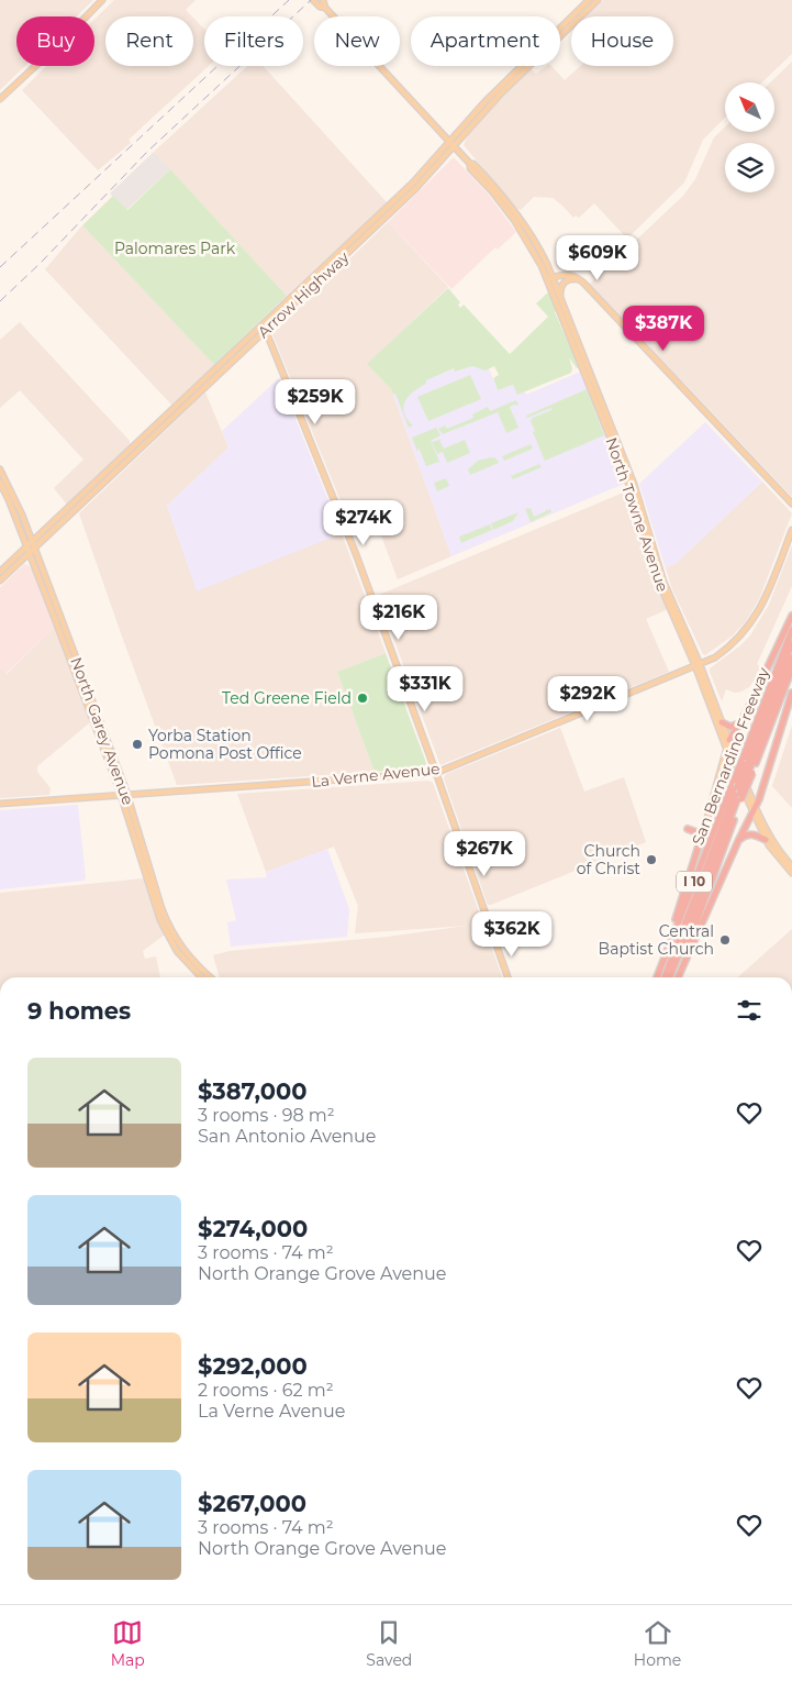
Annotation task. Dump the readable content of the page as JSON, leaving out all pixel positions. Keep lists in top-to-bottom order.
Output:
{
  "streets": {
    "highway": ["San Bernardino Freeway", "I 10"],
    "main road": [
      "Arrow Highway",
      "North Towne Avenue",
      "North Garey Avenue",
      "La Verne Avenue"
    ]
  },
  "crossings": [
    ["Arrow Highway", "North Towne Avenue"],
    ["Arrow Highway", "North Garey Avenue"],
    ["North Towne Avenue", "La Verne Avenue"],
    ["North Garey Avenue", "La Verne Avenue"]
  ],
  "parks": ["Palomares Park"],
  "places": [
    "Ted Greene Field",
    "Yorba Station Pomona Post Office",
    "Church of Christ",
    "Central Baptist Church"
  ],
  "north": "top left",
  "page": {
    "chip": [
      "Buy",
      "Rent",
      "Filters",
      "New",
      "Apartment",
      "House"
    ],
    "price": [
      "$609K",
      "$387K",
      "$259K",
      "$274K",
      "$216K",
      "$331K",
      "$292K",
      "$267K",
      "$362K"
    ],
    "heading": "9 homes",
    "list": [
      {
        "name": "$387,000",
        "note": "3 rooms · 98 m² · San Antonio Avenue"
      },
      {
        "name": "$274,000",
        "note": "3 rooms · 74 m² · North Orange Grove Avenue"
      },
      {
        "name": "$292,000",
        "note": "2 rooms · 62 m² · La Verne Avenue"
      },
      {
        "name": "$267,000",
        "note": "3 rooms · 74 m² · North Orange Grove Avenue"
      }
    ],
    "tabs": ["Map", "Saved", "Home"]
  }
}
